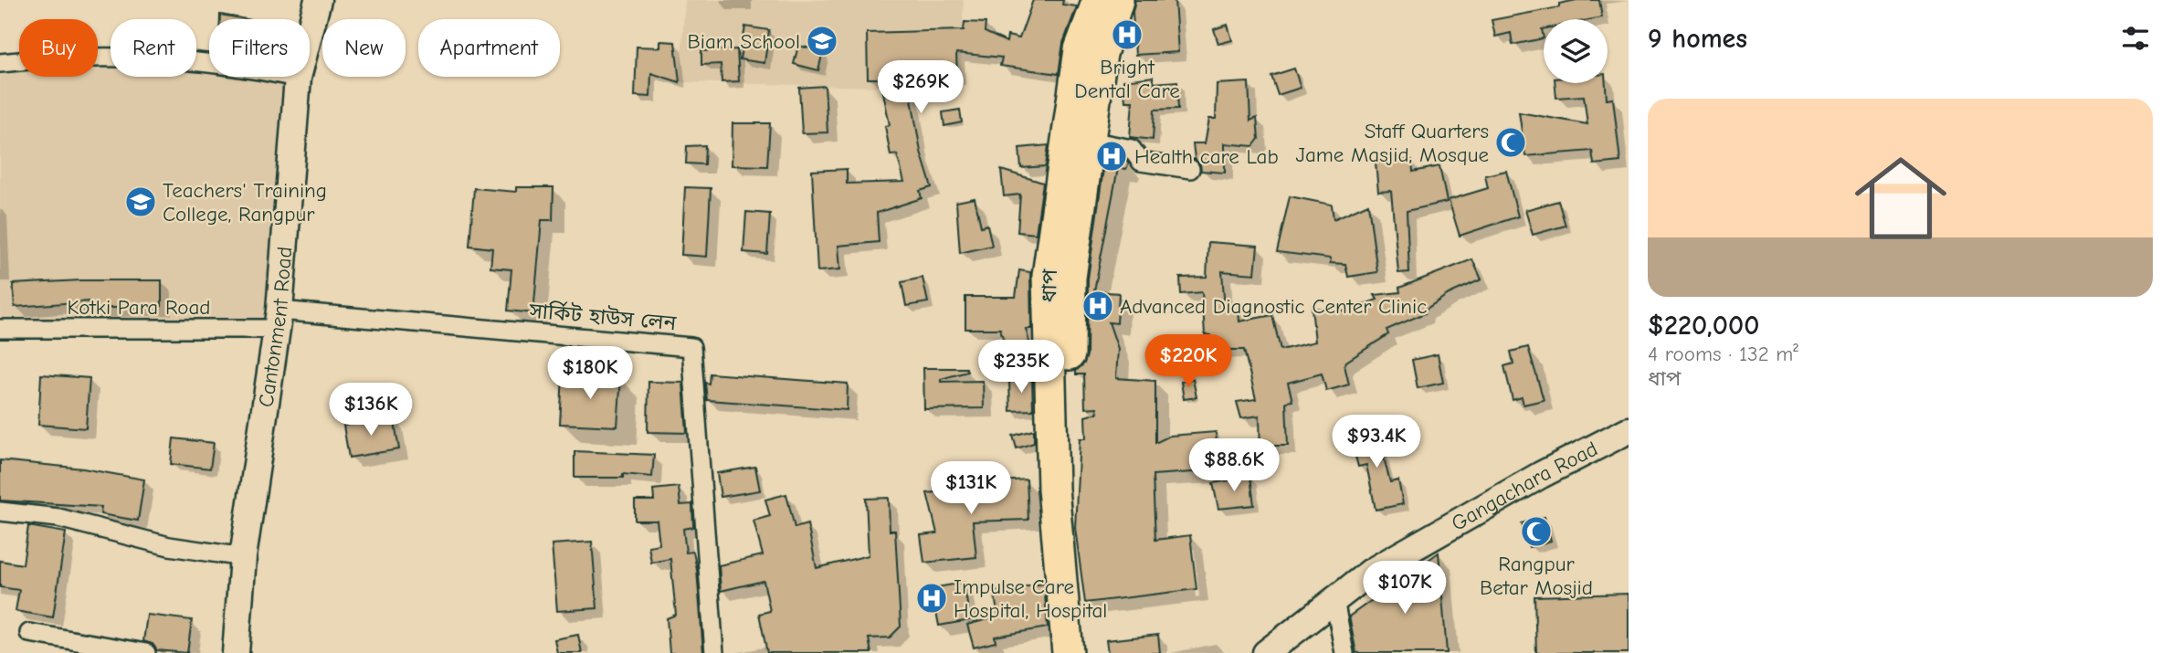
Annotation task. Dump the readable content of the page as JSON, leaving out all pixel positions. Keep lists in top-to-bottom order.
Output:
{
  "streets": {
    "highway": ["ধাপ"],
    "main road": ["Cantonment Road", "Gangachara Road"],
    "street": ["Kotki Para Road", "সার্কিট হাউস লেন"]
  },
  "crossings": [
    ["Kotki Para Road", "সার্কিট হাউস লেন"],
    ["Kotki Para Road", "Cantonment Road"],
    ["সার্কিট হাউস লেন", "Cantonment Road"]
  ],
  "places": {
    "hospital": [
      "Bright Dental Care",
      "Health care Lab",
      "Advanced Diagnostic Center Clinic",
      "Impulse Care Hospital, Hospital"
    ],
    "school or university": ["Biam School", "Teachers' Training College, Rangpur"],
    "mosque": ["Staff Quarters Jame Masjid, Mosque", "Rangpur Betar Mosjid"]
  },
  "page": {
    "heading": "9 homes",
    "chip": [
      "Buy",
      "Rent",
      "Filters",
      "New",
      "Apartment"
    ],
    "price": [
      "$269K",
      "$220K",
      "$235K",
      "$180K",
      "$136K",
      "$93.4K",
      "$88.6K",
      "$131K",
      "$107K"
    ],
    "list": [
      {
        "name": "$220,000",
        "note": "4 rooms · 132 m² · ধাপ"
      }
    ]
  }
}
